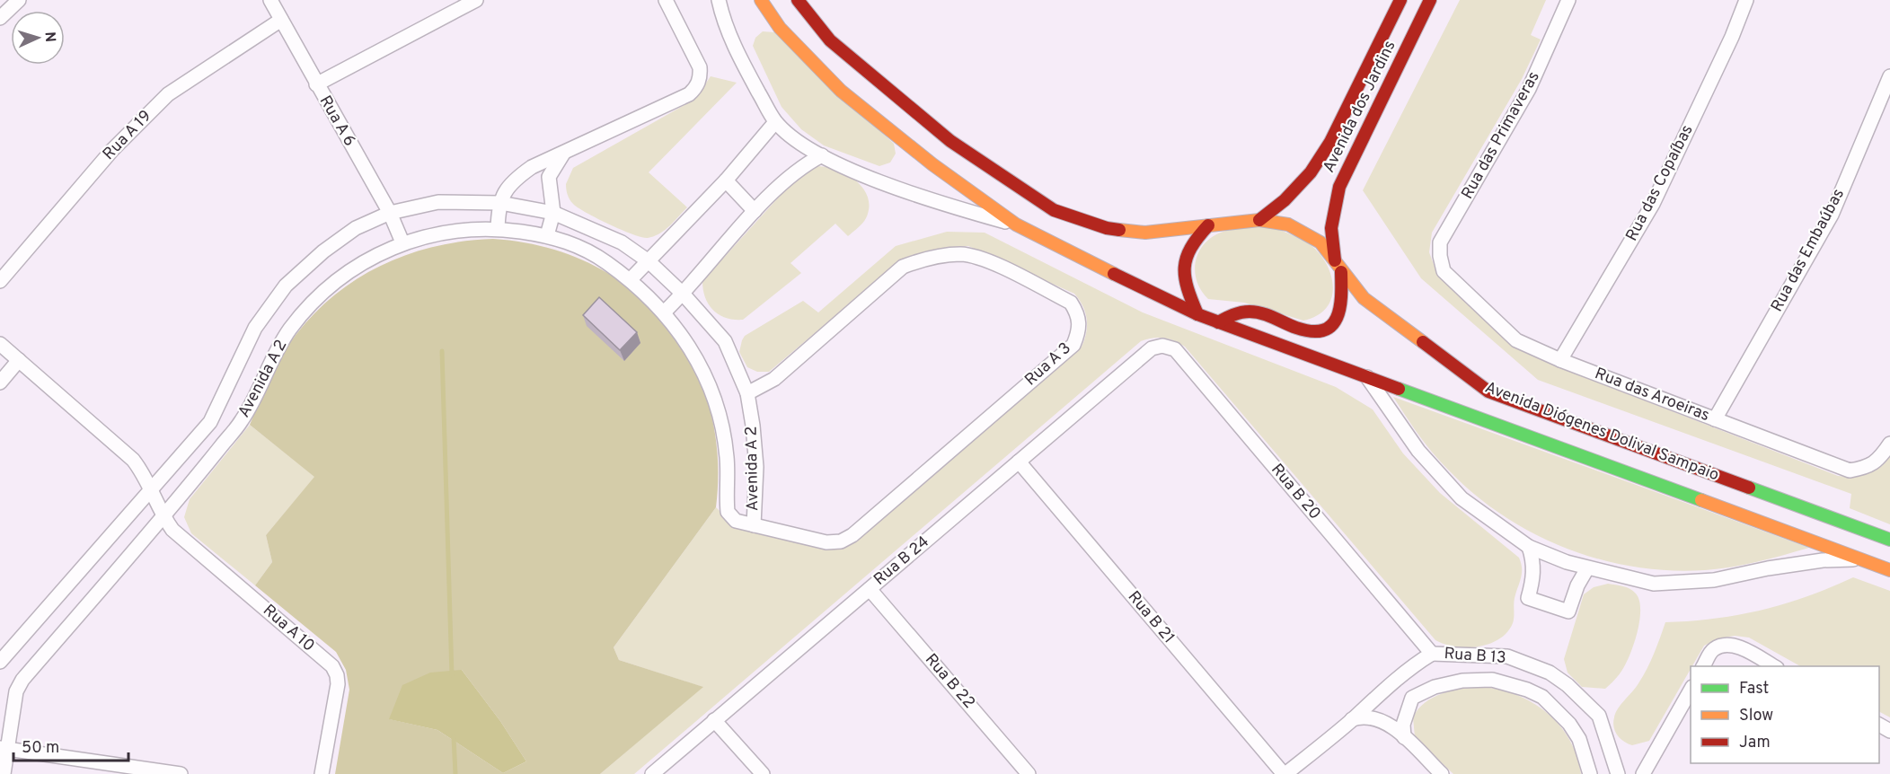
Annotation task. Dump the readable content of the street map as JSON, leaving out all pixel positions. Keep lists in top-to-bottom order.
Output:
{
  "streets": {
    "street": [
      "Avenida dos Jardins",
      "Rua A 6",
      "Rua A 19",
      "Rua das Primaveras",
      "Rua das Copaíbas",
      "Rua das Embaúbas",
      "Rua A 3",
      "Avenida A 2",
      "Rua das Aroeiras",
      "Avenida Diógenes Dolival Sampaio",
      "Rua B 20",
      "Rua B 24",
      "Rua B 21",
      "Rua A 10",
      "Rua B 13",
      "Rua B 22"
    ]
  },
  "crossings": [
    ["Avenida dos Jardins", "Avenida Diógenes Dolival Sampaio"],
    ["Rua A 6", "Rua A 19"],
    ["Rua A 6", "Avenida A 2"],
    ["Rua das Primaveras", "Rua das Aroeiras"],
    ["Rua das Copaíbas", "Rua das Aroeiras"],
    ["Rua das Embaúbas", "Rua das Aroeiras"],
    ["Rua A 3", "Avenida A 2"],
    ["Avenida A 2", "Rua A 10"],
    ["Rua B 20", "Rua B 24"],
    ["Rua B 20", "Rua B 13"],
    ["Rua B 24", "Rua B 21"],
    ["Rua B 24", "Rua B 22"]
  ],
  "legend": ["Fast", "Slow", "Jam"],
  "scale_bar": "50 m",
  "north": "right"
}
